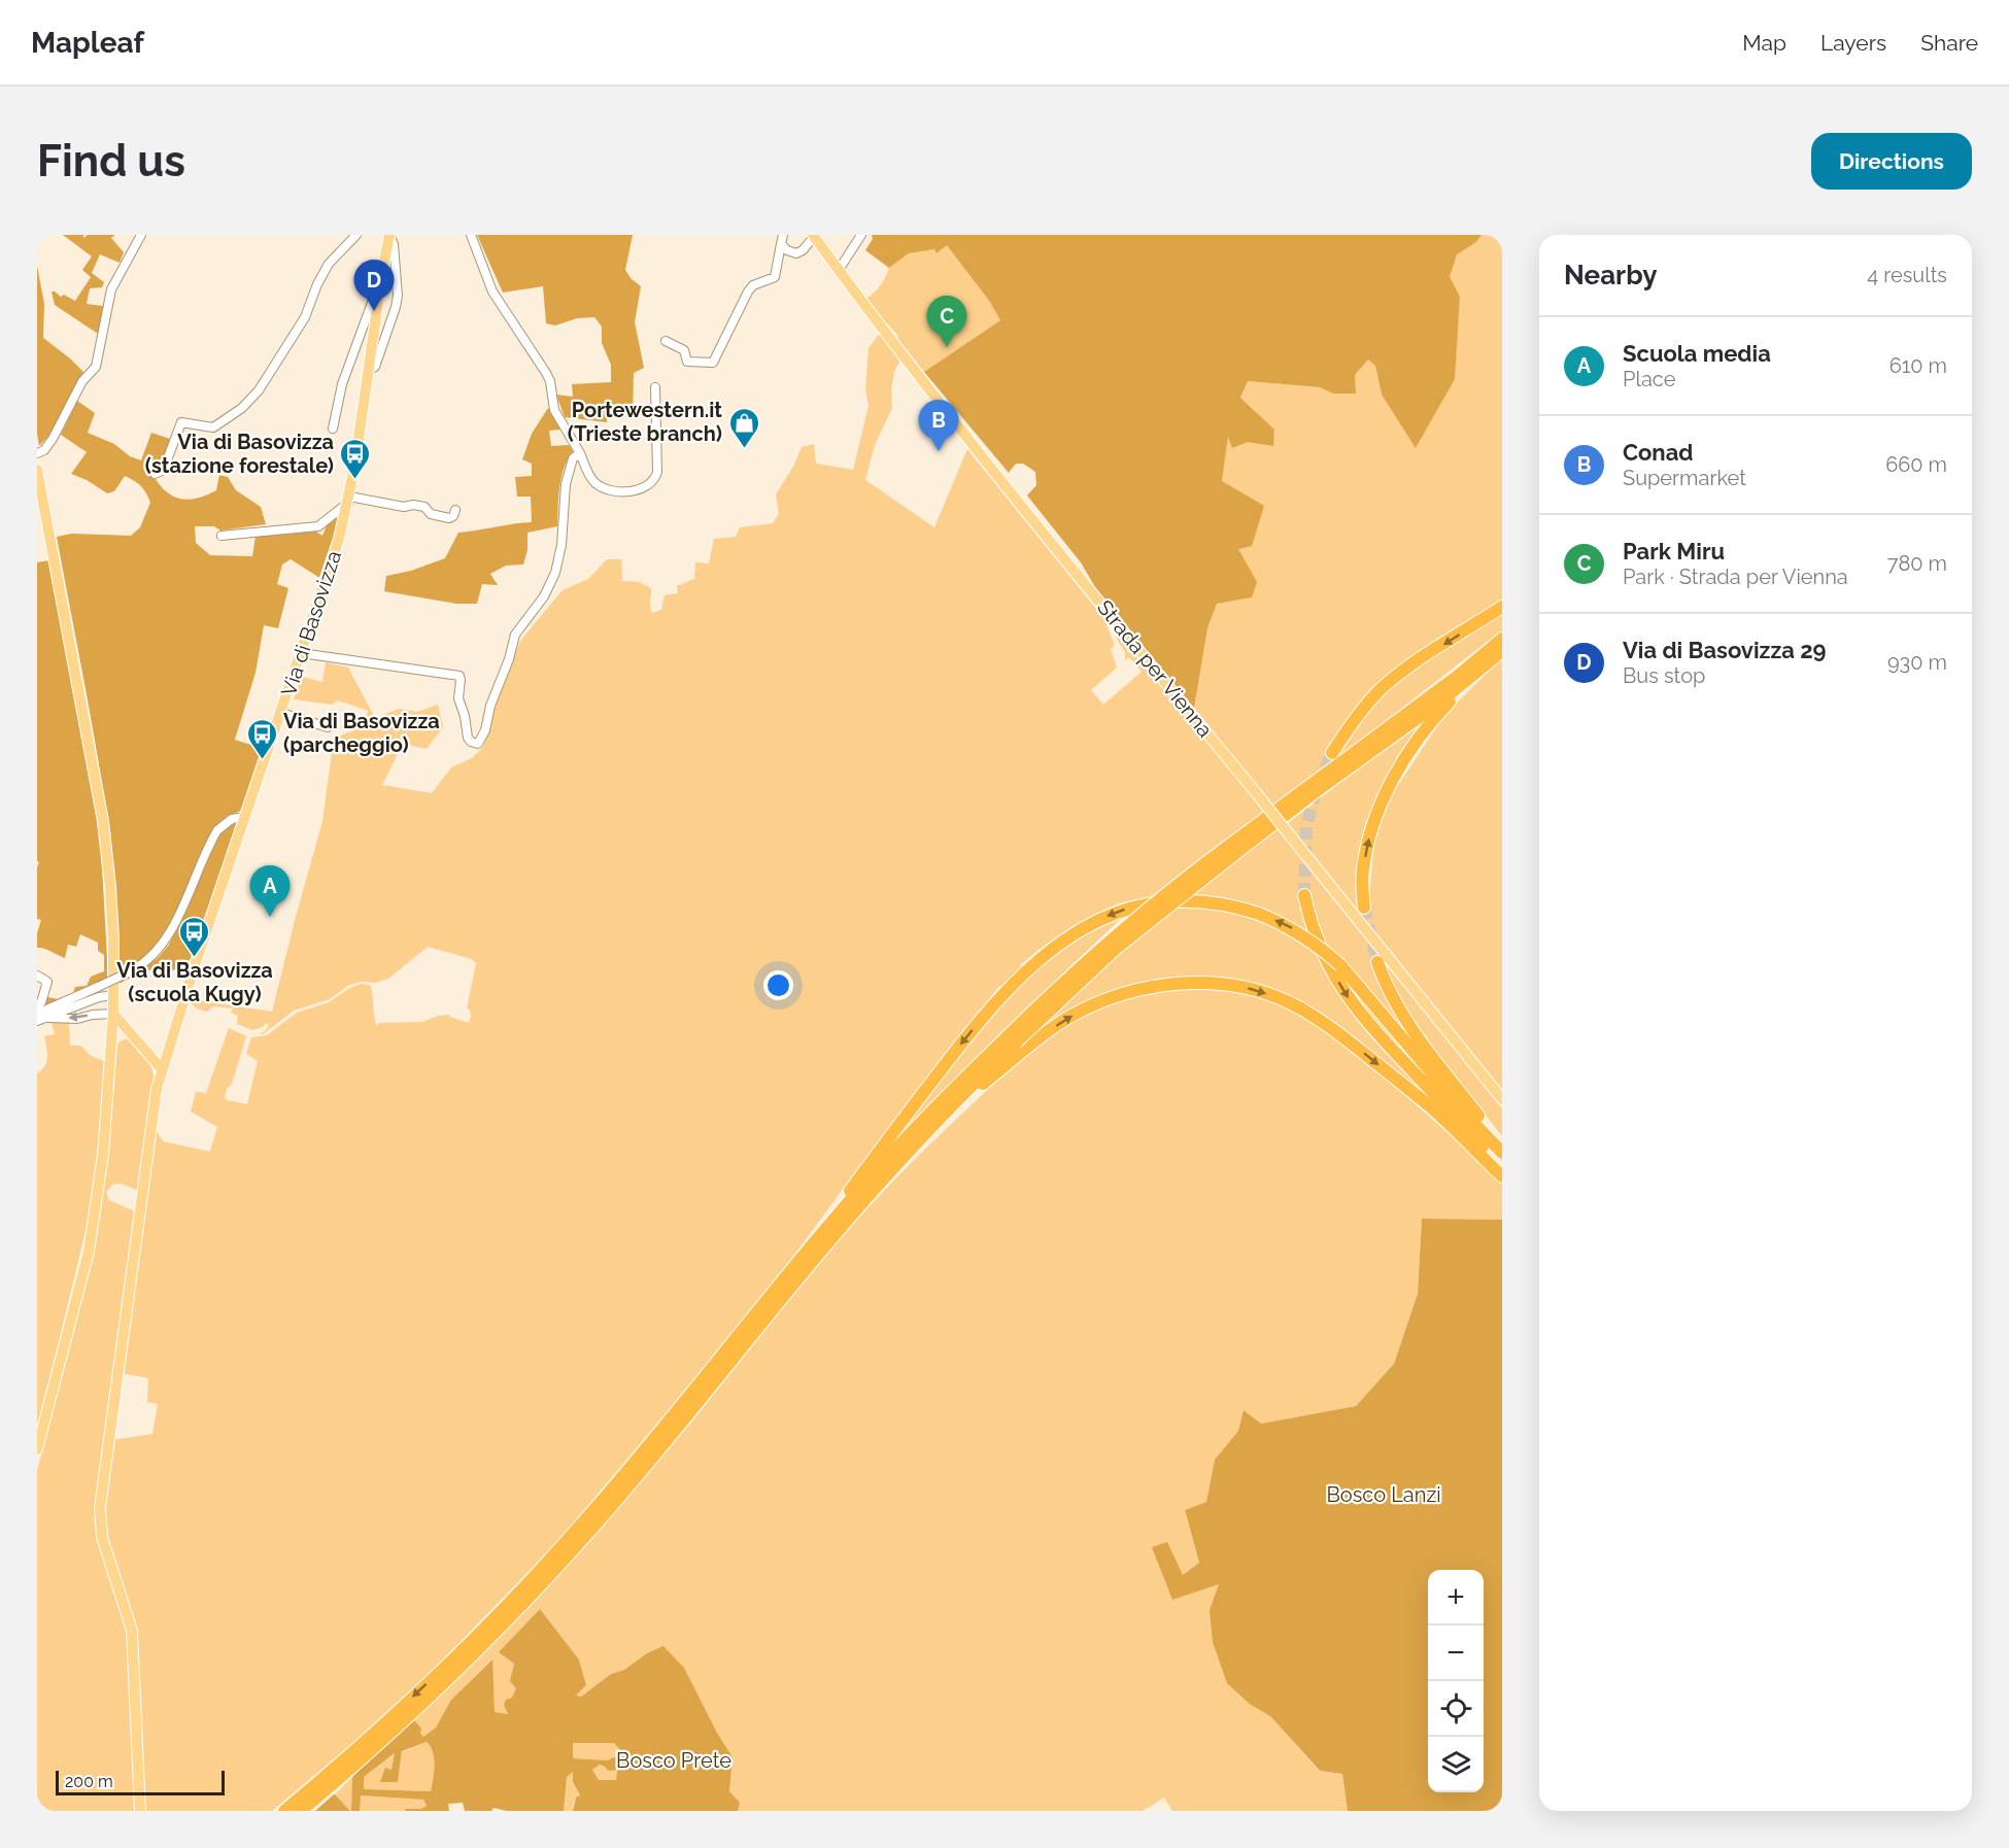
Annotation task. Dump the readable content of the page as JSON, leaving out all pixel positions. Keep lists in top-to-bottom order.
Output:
{
  "streets": {
    "main road": ["Via di Basovizza", "Strada per Vienna"]
  },
  "parks": ["Bosco Lanzi", "Bosco Prete"],
  "places": {
    "shop": ["Portewestern.it (Trieste branch)"],
    "bus stop": ["Via di Basovizza (stazione forestale)", "Via di Basovizza (parcheggio)", "Via di Basovizza (scuola Kugy)"]
  },
  "scale_bar": "200 m",
  "page": {
    "header": "Mapleaf",
    "nav": ["Map", "Layers", "Share"],
    "buttons": "Directions",
    "title": "Find us",
    "heading": ["Nearby", "4 results"],
    "pins": [
      "D",
      "C",
      "B",
      "A"
    ],
    "list": [
      {
        "mark": "A",
        "name": "Scuola media",
        "note": "Place",
        "value": "610 m"
      },
      {
        "mark": "B",
        "name": "Conad",
        "note": "Supermarket",
        "value": "660 m"
      },
      {
        "mark": "C",
        "name": "Park Miru",
        "note": "Park · Strada per Vienna",
        "value": "780 m"
      },
      {
        "mark": "D",
        "name": "Via di Basovizza 29",
        "note": "Bus stop",
        "value": "930 m"
      }
    ],
    "map_buttons": ["+", "−"],
    "scale": "200 m"
  }
}
